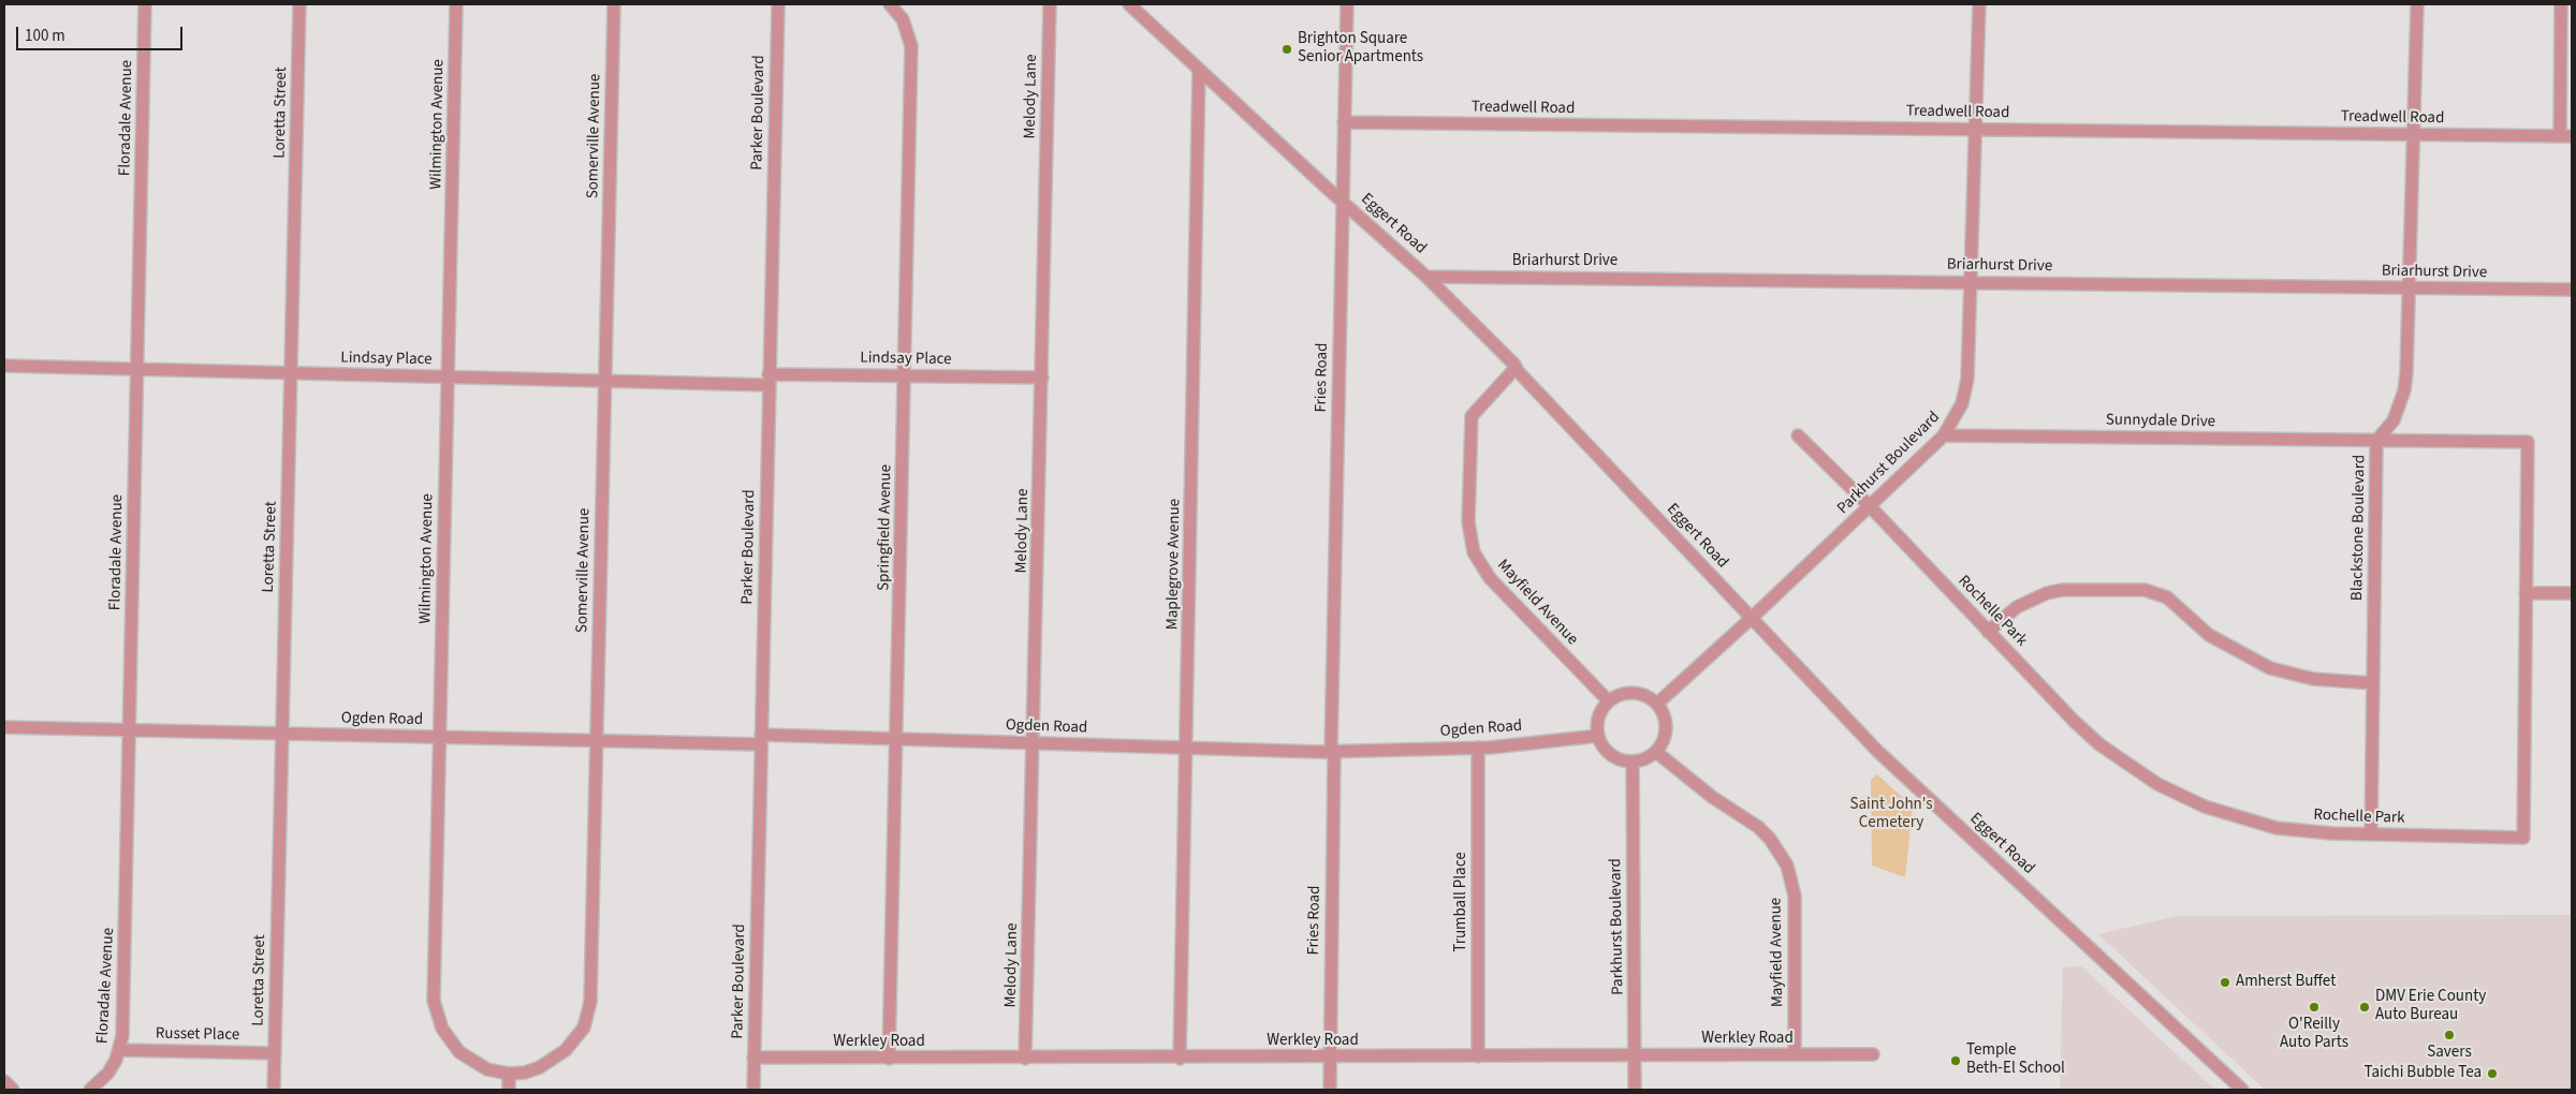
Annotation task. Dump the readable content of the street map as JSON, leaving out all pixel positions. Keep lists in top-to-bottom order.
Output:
{
  "streets": {
    "street": [
      "Melody Lane",
      "Treadwell Road",
      "Loretta Street",
      "Parker Boulevard",
      "Floradale Avenue",
      "Wilmington Avenue",
      "Somerville Avenue",
      "Eggert Road",
      "Briarhurst Drive",
      "Lindsay Place",
      "Fries Road",
      "Sunnydale Drive",
      "Parkhurst Boulevard",
      "Springfield Avenue",
      "Blackstone Boulevard",
      "Maplegrove Avenue",
      "Mayfield Avenue",
      "Rochelle Park",
      "Ogden Road",
      "Trumball Place",
      "Russet Place",
      "Werkley Road"
    ]
  },
  "crossings": [
    ["Melody Lane", "Lindsay Place"],
    ["Melody Lane", "Ogden Road"],
    ["Melody Lane", "Werkley Road"],
    ["Treadwell Road", "Fries Road"],
    ["Treadwell Road", "Parkhurst Boulevard"],
    ["Treadwell Road", "Blackstone Boulevard"],
    ["Loretta Street", "Lindsay Place"],
    ["Loretta Street", "Ogden Road"],
    ["Loretta Street", "Russet Place"],
    ["Parker Boulevard", "Lindsay Place"],
    ["Parker Boulevard", "Ogden Road"],
    ["Parker Boulevard", "Werkley Road"],
    ["Floradale Avenue", "Lindsay Place"],
    ["Floradale Avenue", "Ogden Road"],
    ["Floradale Avenue", "Russet Place"],
    ["Wilmington Avenue", "Somerville Avenue"],
    ["Wilmington Avenue", "Lindsay Place"],
    ["Wilmington Avenue", "Ogden Road"],
    ["Somerville Avenue", "Lindsay Place"],
    ["Somerville Avenue", "Ogden Road"],
    ["Eggert Road", "Briarhurst Drive"],
    ["Eggert Road", "Fries Road"],
    ["Eggert Road", "Parkhurst Boulevard"],
    ["Eggert Road", "Maplegrove Avenue"],
    ["Eggert Road", "Mayfield Avenue"],
    ["Briarhurst Drive", "Parkhurst Boulevard"],
    ["Briarhurst Drive", "Blackstone Boulevard"],
    ["Lindsay Place", "Springfield Avenue"],
    ["Fries Road", "Ogden Road"],
    ["Fries Road", "Werkley Road"],
    ["Sunnydale Drive", "Parkhurst Boulevard"],
    ["Sunnydale Drive", "Blackstone Boulevard"],
    ["Sunnydale Drive", "Rochelle Park"],
    ["Parkhurst Boulevard", "Mayfield Avenue"],
    ["Parkhurst Boulevard", "Rochelle Park"],
    ["Parkhurst Boulevard", "Ogden Road"],
    ["Parkhurst Boulevard", "Werkley Road"],
    ["Springfield Avenue", "Ogden Road"],
    ["Springfield Avenue", "Werkley Road"],
    ["Blackstone Boulevard", "Rochelle Park"],
    ["Maplegrove Avenue", "Ogden Road"],
    ["Maplegrove Avenue", "Werkley Road"],
    ["Mayfield Avenue", "Ogden Road"],
    ["Mayfield Avenue", "Werkley Road"],
    ["Ogden Road", "Trumball Place"],
    ["Trumball Place", "Werkley Road"]
  ],
  "parks": ["Saint John's Cemetery"],
  "places": [
    "Brighton Square Senior Apartments",
    "Amherst Buffet",
    "O'Reilly Auto Parts",
    "DMV Erie County Auto Bureau",
    "Savers",
    "Temple Beth-El School",
    "Taichi Bubble Tea"
  ],
  "scale_bar": "100 m"
}
